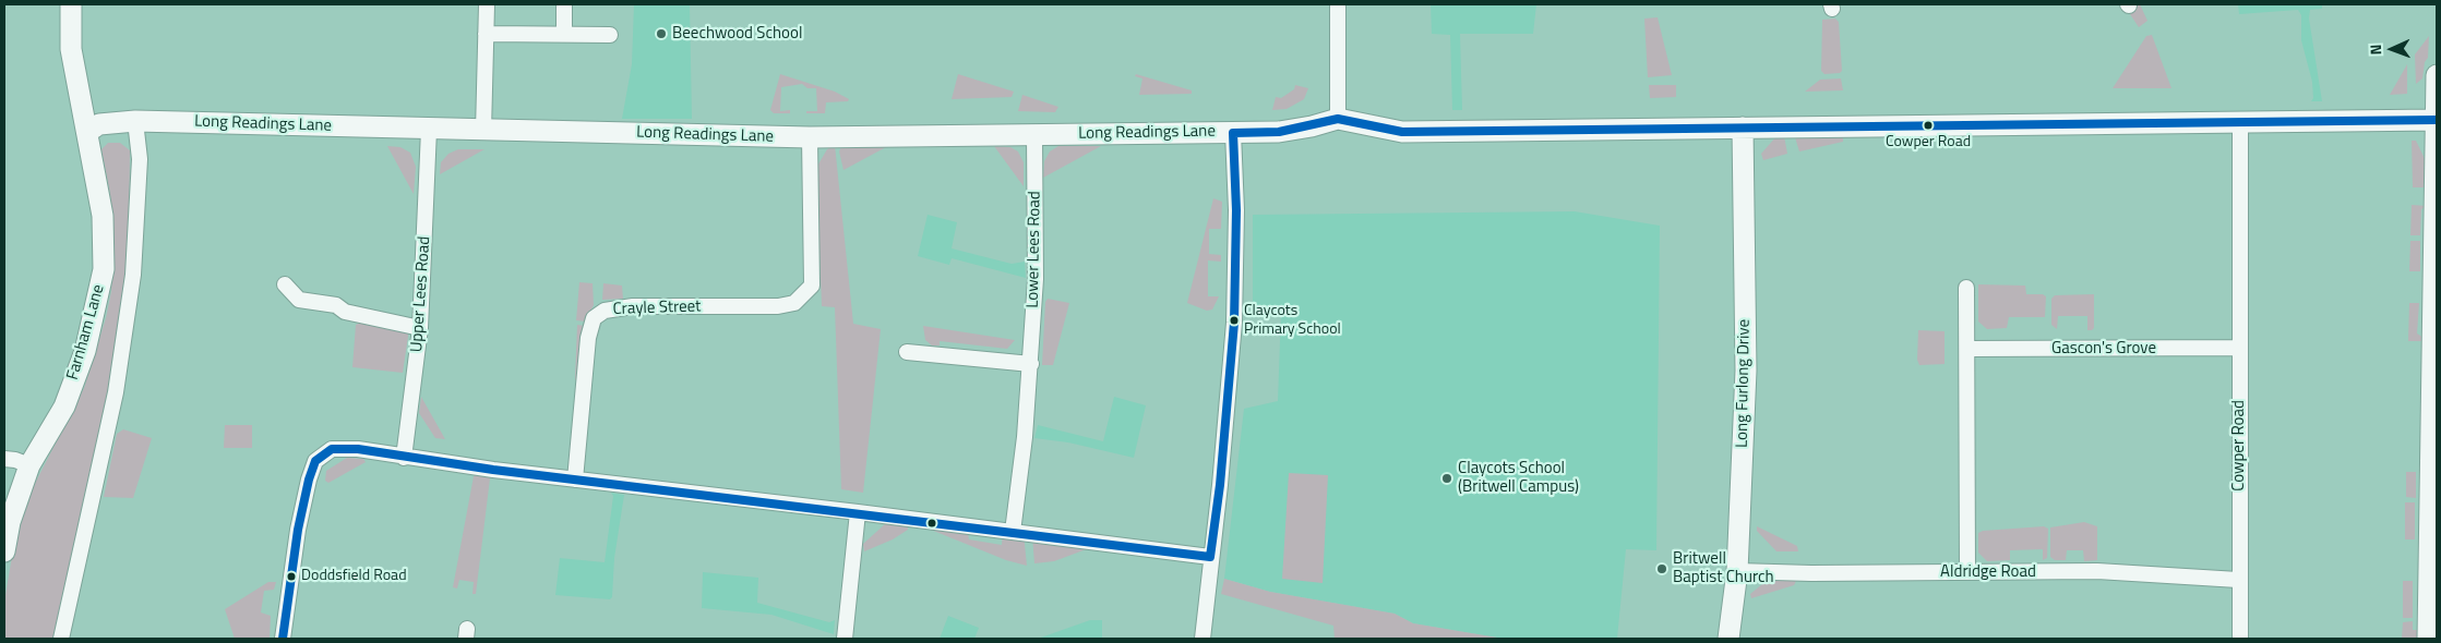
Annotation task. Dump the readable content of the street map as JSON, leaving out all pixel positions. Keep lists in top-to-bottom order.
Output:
{
  "streets": {
    "street": [
      "Long Readings Lane",
      "Lower Lees Road",
      "Upper Lees Road",
      "Crayle Street",
      "Farnham Lane",
      "Gascon's Grove",
      "Long Furlong Drive",
      "Cowper Road",
      "Aldridge Road"
    ]
  },
  "crossings": [
    ["Long Readings Lane", "Lower Lees Road"],
    ["Long Readings Lane", "Upper Lees Road"],
    ["Long Readings Lane", "Crayle Street"],
    ["Long Readings Lane", "Farnham Lane"],
    ["Long Readings Lane", "Long Furlong Drive"],
    ["Long Readings Lane", "Cowper Road"],
    ["Gascon's Grove", "Cowper Road"],
    ["Long Furlong Drive", "Aldridge Road"],
    ["Cowper Road", "Aldridge Road"]
  ],
  "places": [
    "Beechwood School",
    "Cowper Road",
    "Claycots Primary School",
    "Claycots School (Britwell Campus)",
    "Britwell Baptist Church",
    "Doddsfield Road"
  ],
  "north": "left"
}
